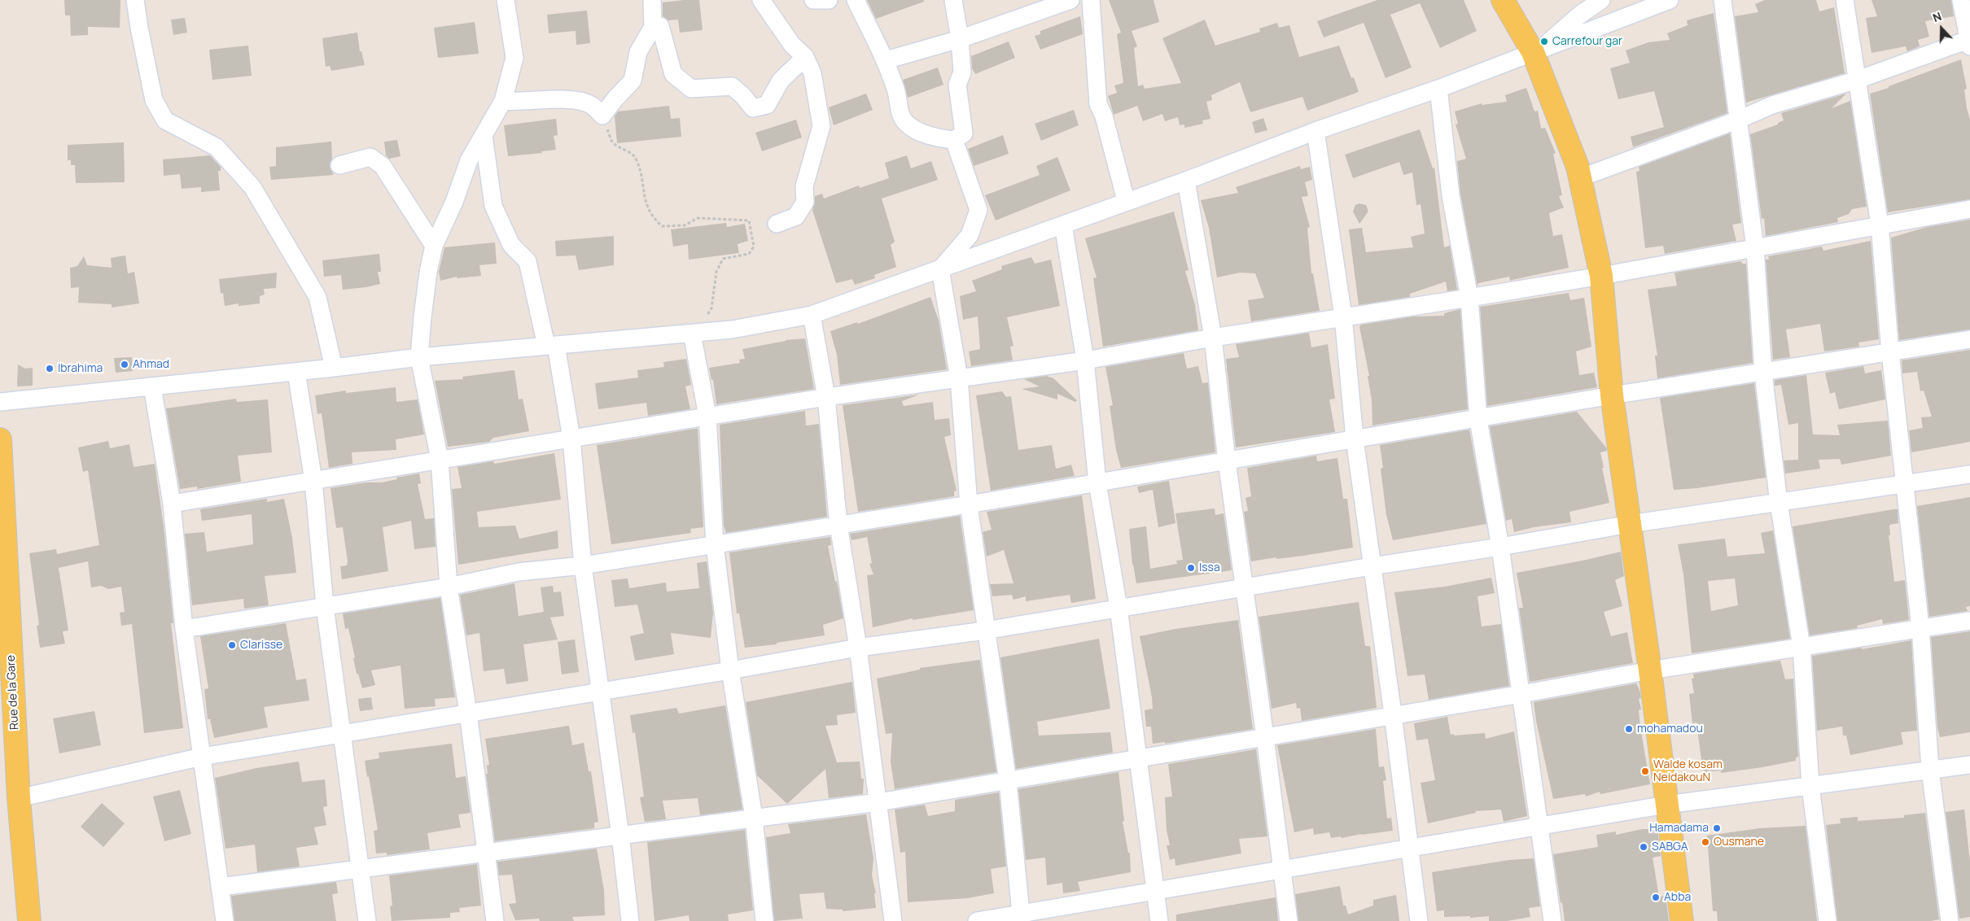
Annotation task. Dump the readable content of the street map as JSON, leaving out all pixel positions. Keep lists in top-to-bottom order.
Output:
{
  "streets": {
    "main road": ["Rue de la Gare"]
  },
  "places": [
    "Carrefour gar",
    "Ahmad",
    "Ibrahima",
    "Issa",
    "Clarisse",
    "mohamadou",
    "Walde kosam NeidakouN",
    "Hamadama",
    "Ousmane",
    "SABGA",
    "Abba"
  ],
  "north": "top"
}
